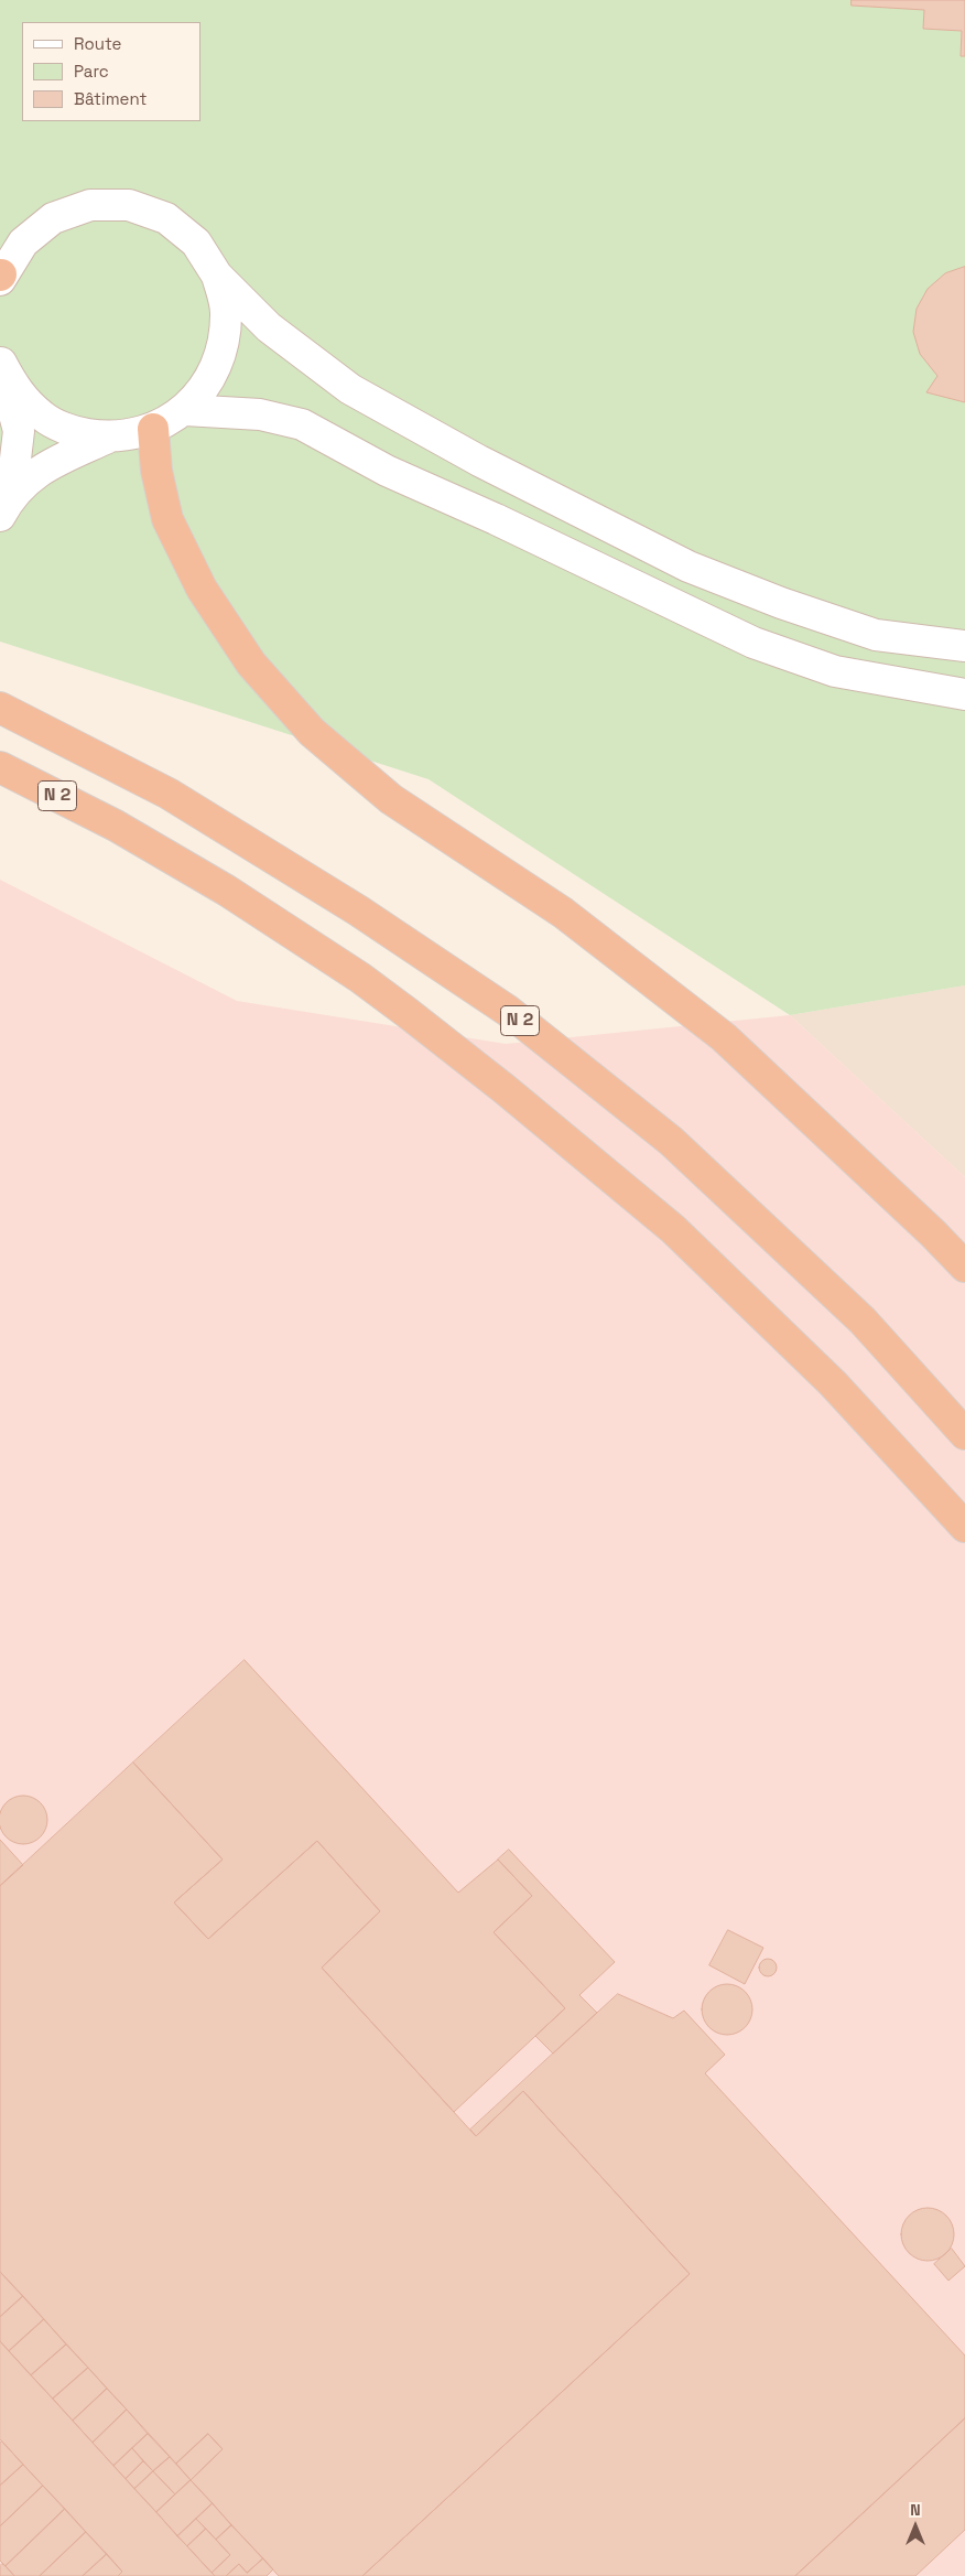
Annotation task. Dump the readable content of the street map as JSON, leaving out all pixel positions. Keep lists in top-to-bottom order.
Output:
{
  "streets": {
    "highway": ["N 2"]
  },
  "legend": ["Route", "Parc", "Bâtiment"],
  "north": "top"
}
